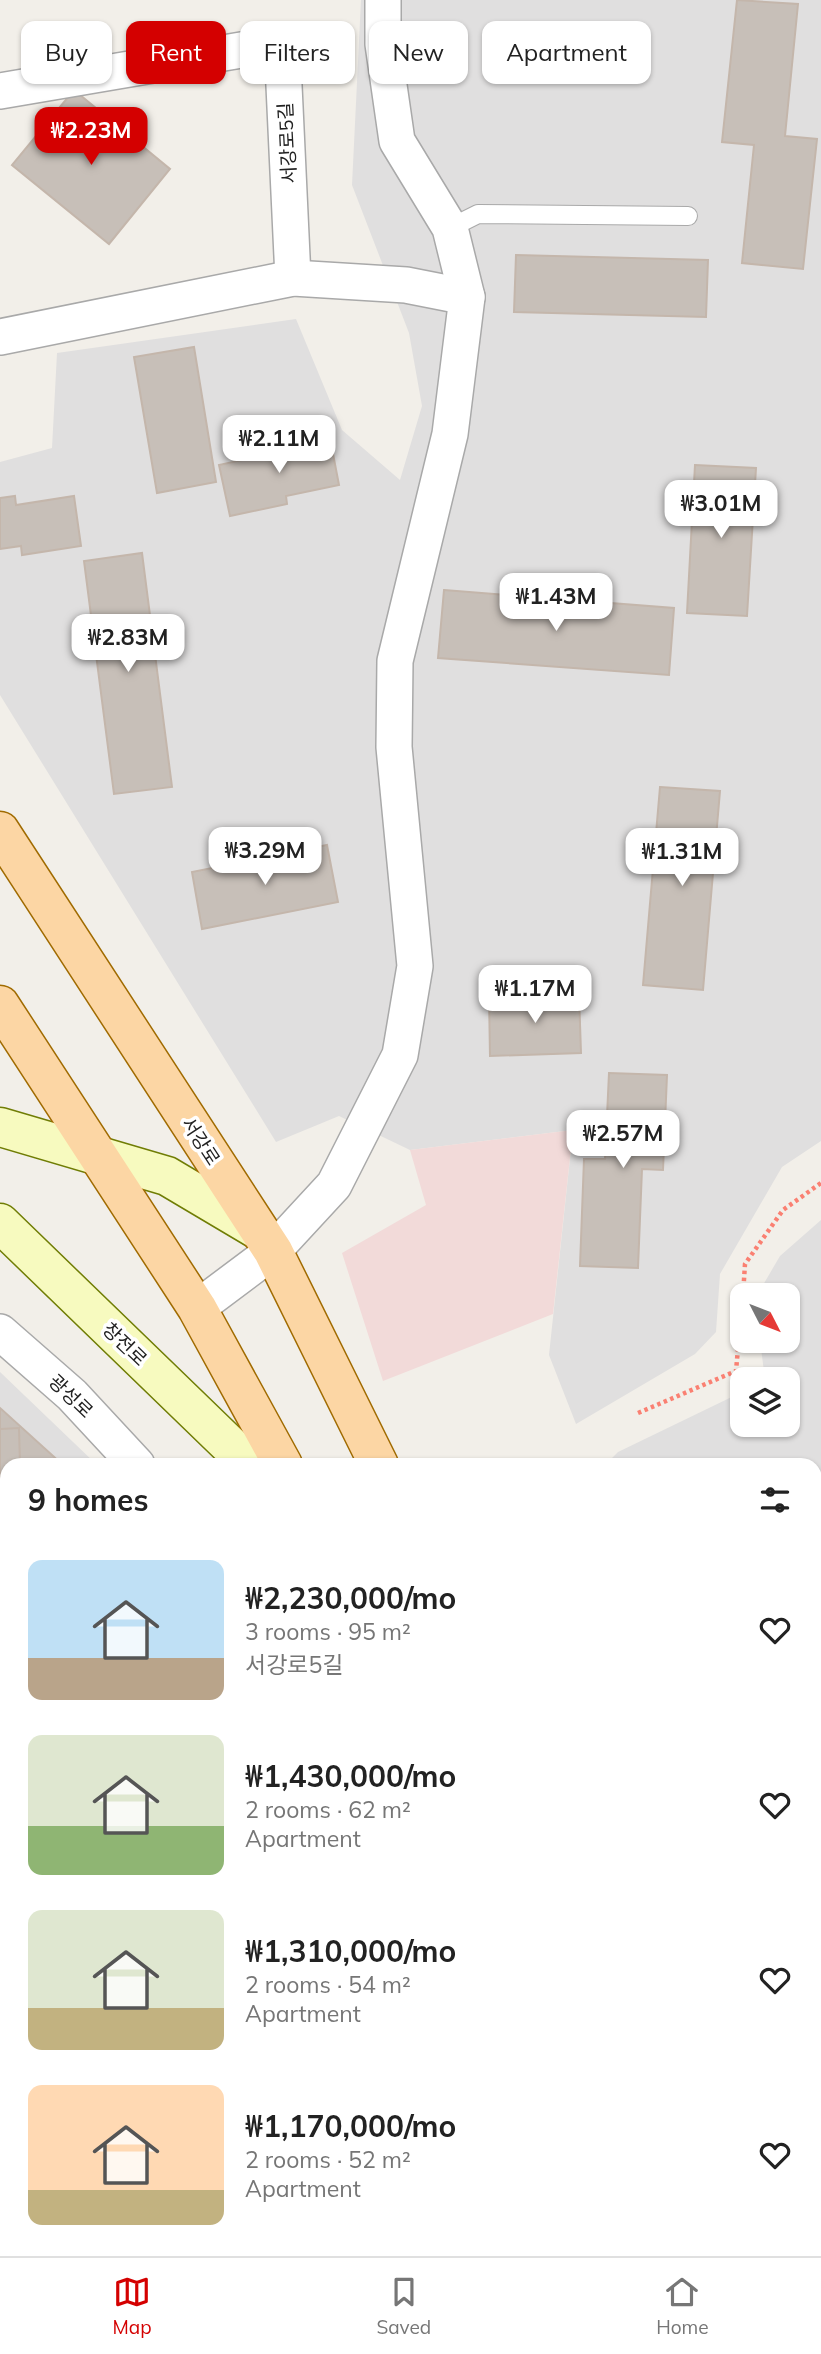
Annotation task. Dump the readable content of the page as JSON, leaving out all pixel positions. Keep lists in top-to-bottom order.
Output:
{
  "streets": {
    "main road": ["서강로", "창전로"],
    "street": ["서강로5길", "광성로"]
  },
  "north": "bottom right",
  "page": {
    "chip": [
      "Buy",
      "Rent",
      "Filters",
      "New",
      "Apartment"
    ],
    "price": [
      "₩2.23M",
      "₩2.11M",
      "₩3.01M",
      "₩1.43M",
      "₩2.83M",
      "₩3.29M",
      "₩1.31M",
      "₩1.17M",
      "₩2.57M"
    ],
    "heading": "9 homes",
    "list": [
      {
        "name": "₩2,230,000/mo",
        "note": "3 rooms · 95 m² · 서강로5길"
      },
      {
        "name": "₩1,430,000/mo",
        "note": "2 rooms · 62 m² · Apartment"
      },
      {
        "name": "₩1,310,000/mo",
        "note": "2 rooms · 54 m² · Apartment"
      },
      {
        "name": "₩1,170,000/mo",
        "note": "2 rooms · 52 m² · Apartment"
      }
    ],
    "tabs": ["Map", "Saved", "Home"]
  }
}
